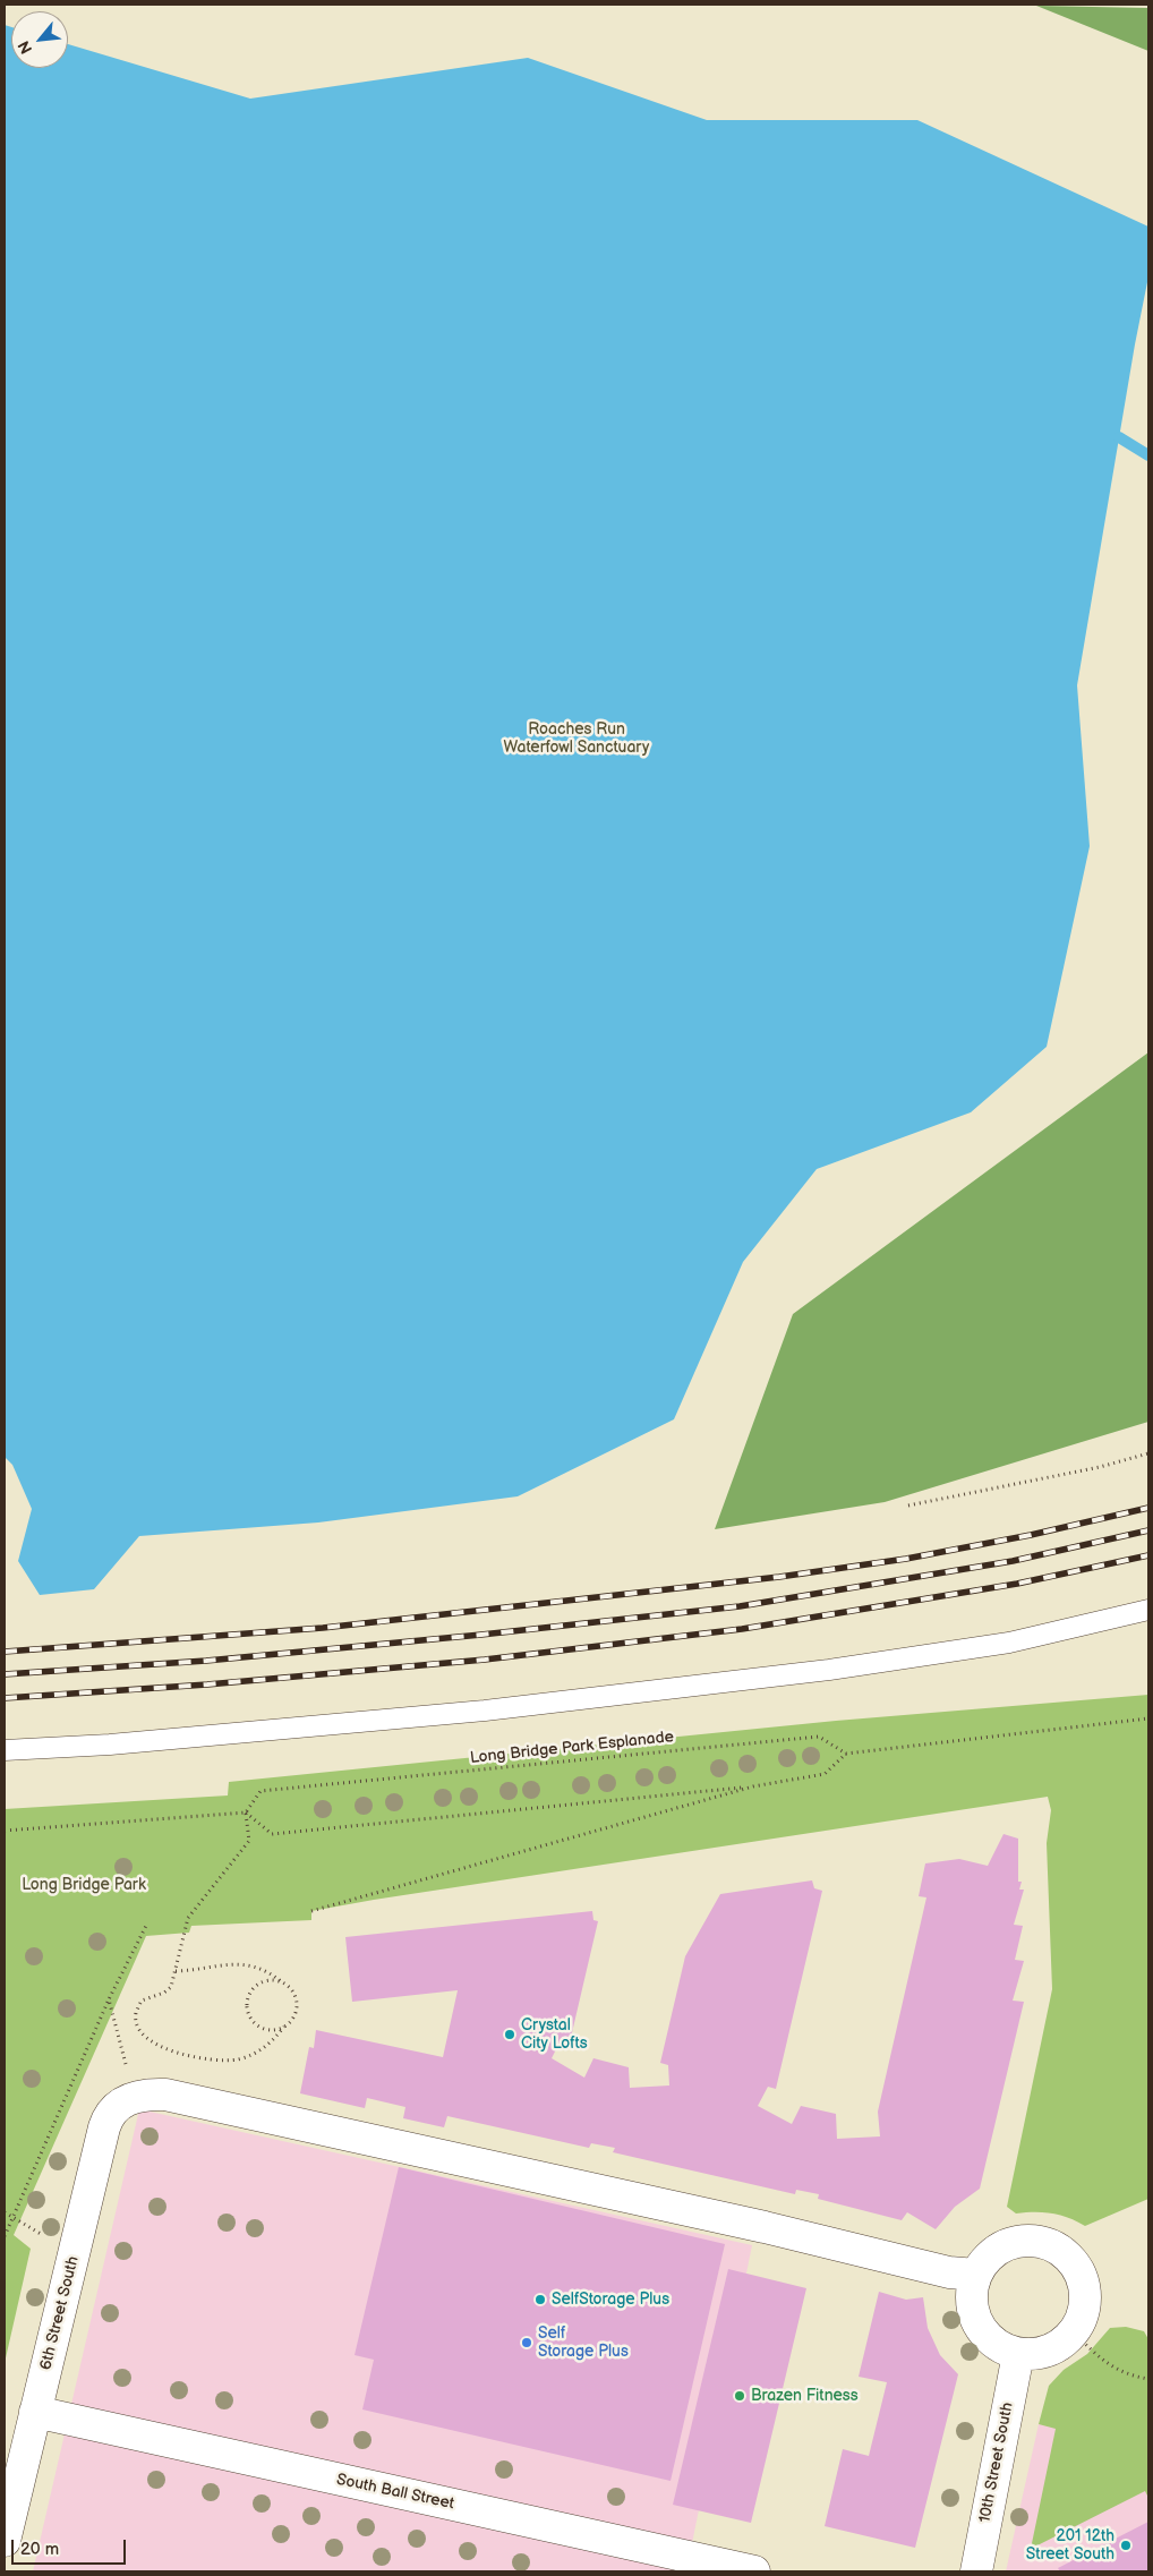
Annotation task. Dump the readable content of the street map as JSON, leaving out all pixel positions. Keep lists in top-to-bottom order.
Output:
{
  "streets": {
    "street": ["6th Street South", "10th Street South", "South Ball Street"],
    "path": ["Long Bridge Park Esplanade"]
  },
  "crossings": [
    ["6th Street South", "South Ball Street"]
  ],
  "parks": ["Roaches Run Waterfowl Sanctuary", "Long Bridge Park"],
  "places": [
    "Crystal City Lofts",
    "SelfStorage Plus",
    "Self Storage Plus",
    "Brazen Fitness",
    "201 12th Street South"
  ],
  "scale_bar": "20 m",
  "north": "bottom left"
}
